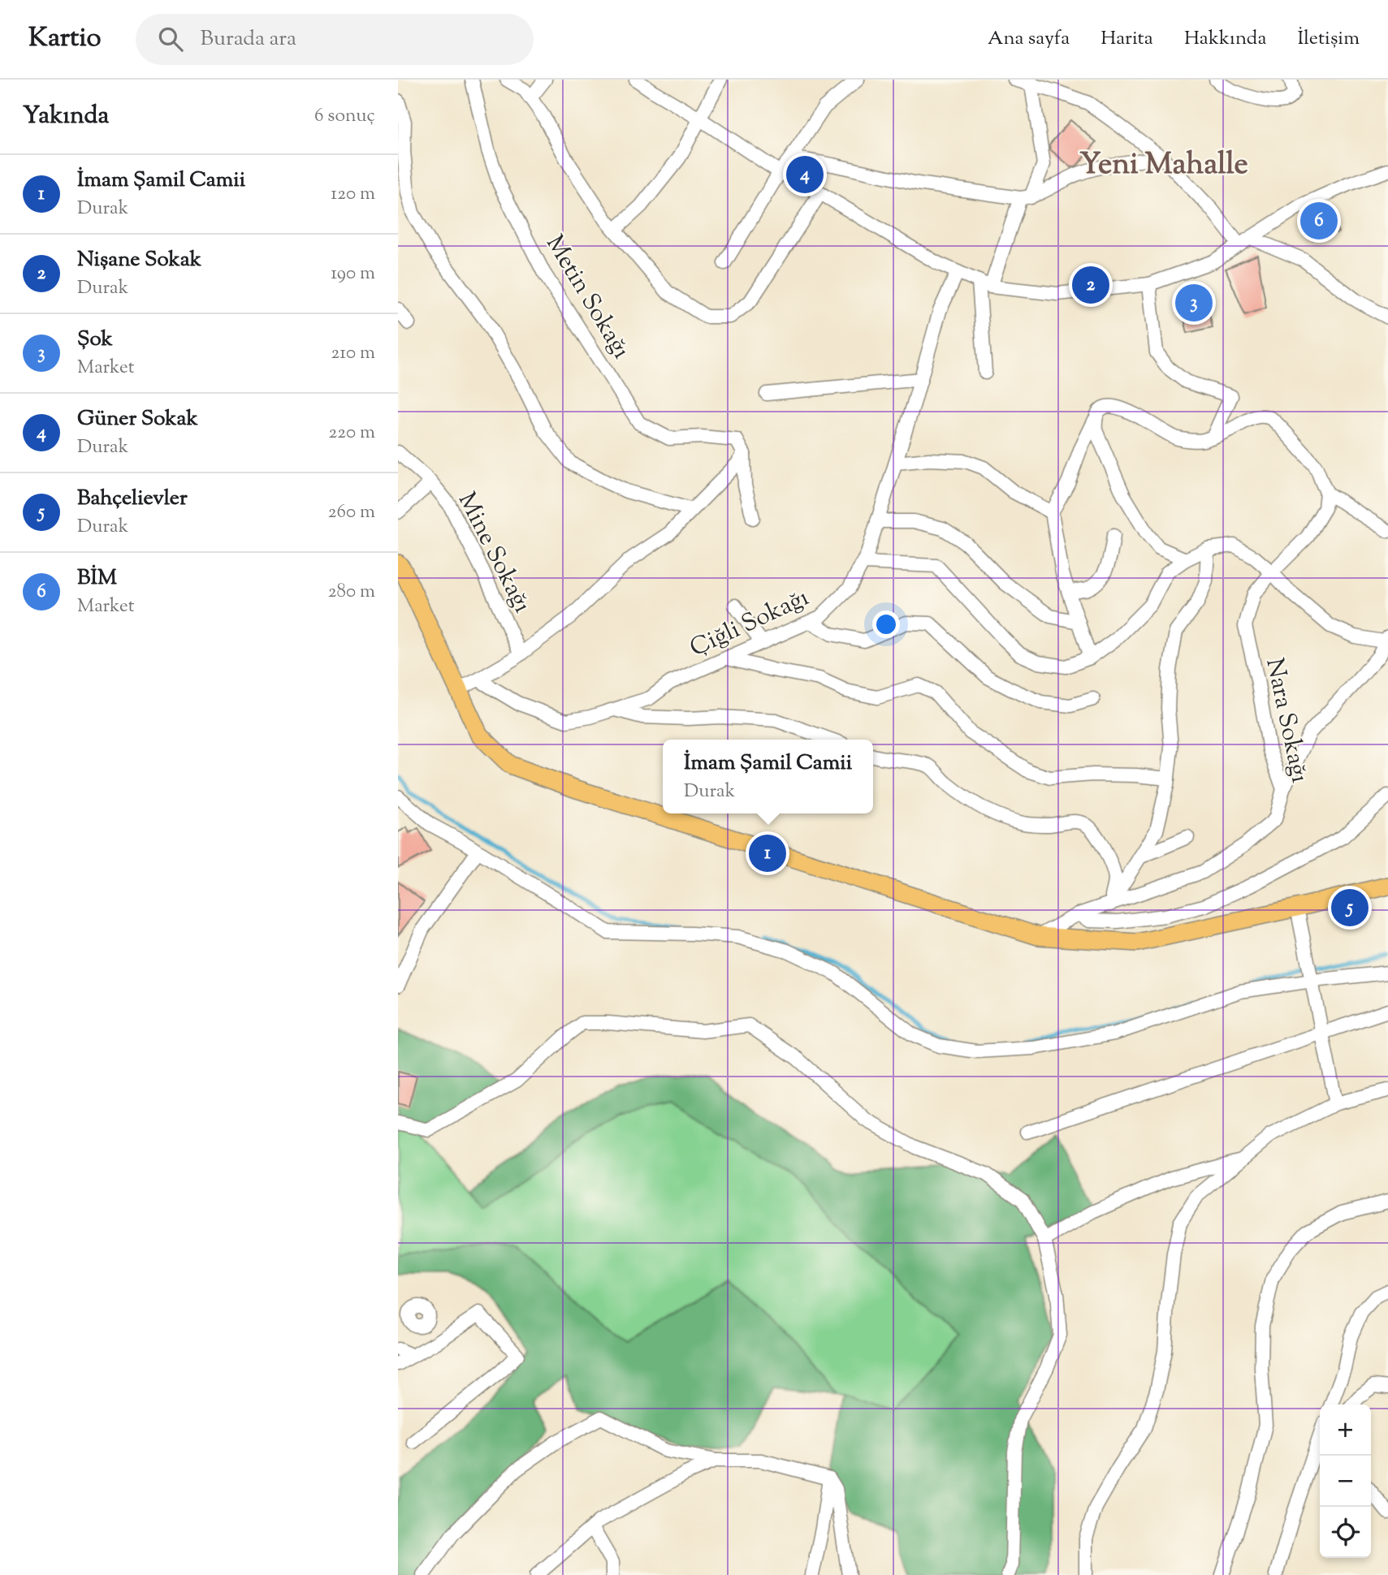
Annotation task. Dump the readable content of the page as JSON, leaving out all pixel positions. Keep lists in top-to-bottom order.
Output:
{
  "streets": {
    "street": [
      "Metin Sokağı",
      "Mine Sokağı",
      "Çiğli Sokağı",
      "Nara Sokağı"
    ]
  },
  "districts": ["Yeni Mahalle"],
  "page": {
    "header": "Kartio",
    "search": "Burada ara",
    "nav": [
      "Ana sayfa",
      "Harita",
      "Hakkında",
      "İletişim"
    ],
    "heading": ["Yakında", "6 sonuç"],
    "pins": [
      "4",
      "6",
      "2",
      "3",
      "1",
      "5"
    ],
    "list": [
      {
        "mark": "1",
        "name": "İmam Şamil Camii",
        "note": "Durak",
        "value": "120 m"
      },
      {
        "mark": "2",
        "name": "Nişane Sokak",
        "note": "Durak",
        "value": "190 m"
      },
      {
        "mark": "3",
        "name": "Şok",
        "note": "Market",
        "value": "210 m"
      },
      {
        "mark": "4",
        "name": "Güner Sokak",
        "note": "Durak",
        "value": "220 m"
      },
      {
        "mark": "5",
        "name": "Bahçelievler",
        "note": "Durak",
        "value": "260 m"
      },
      {
        "mark": "6",
        "name": "BİM",
        "note": "Market",
        "value": "280 m"
      }
    ],
    "popup": ["İmam Şamil Camii", "Durak"],
    "map_buttons": ["+", "−"]
  }
}
